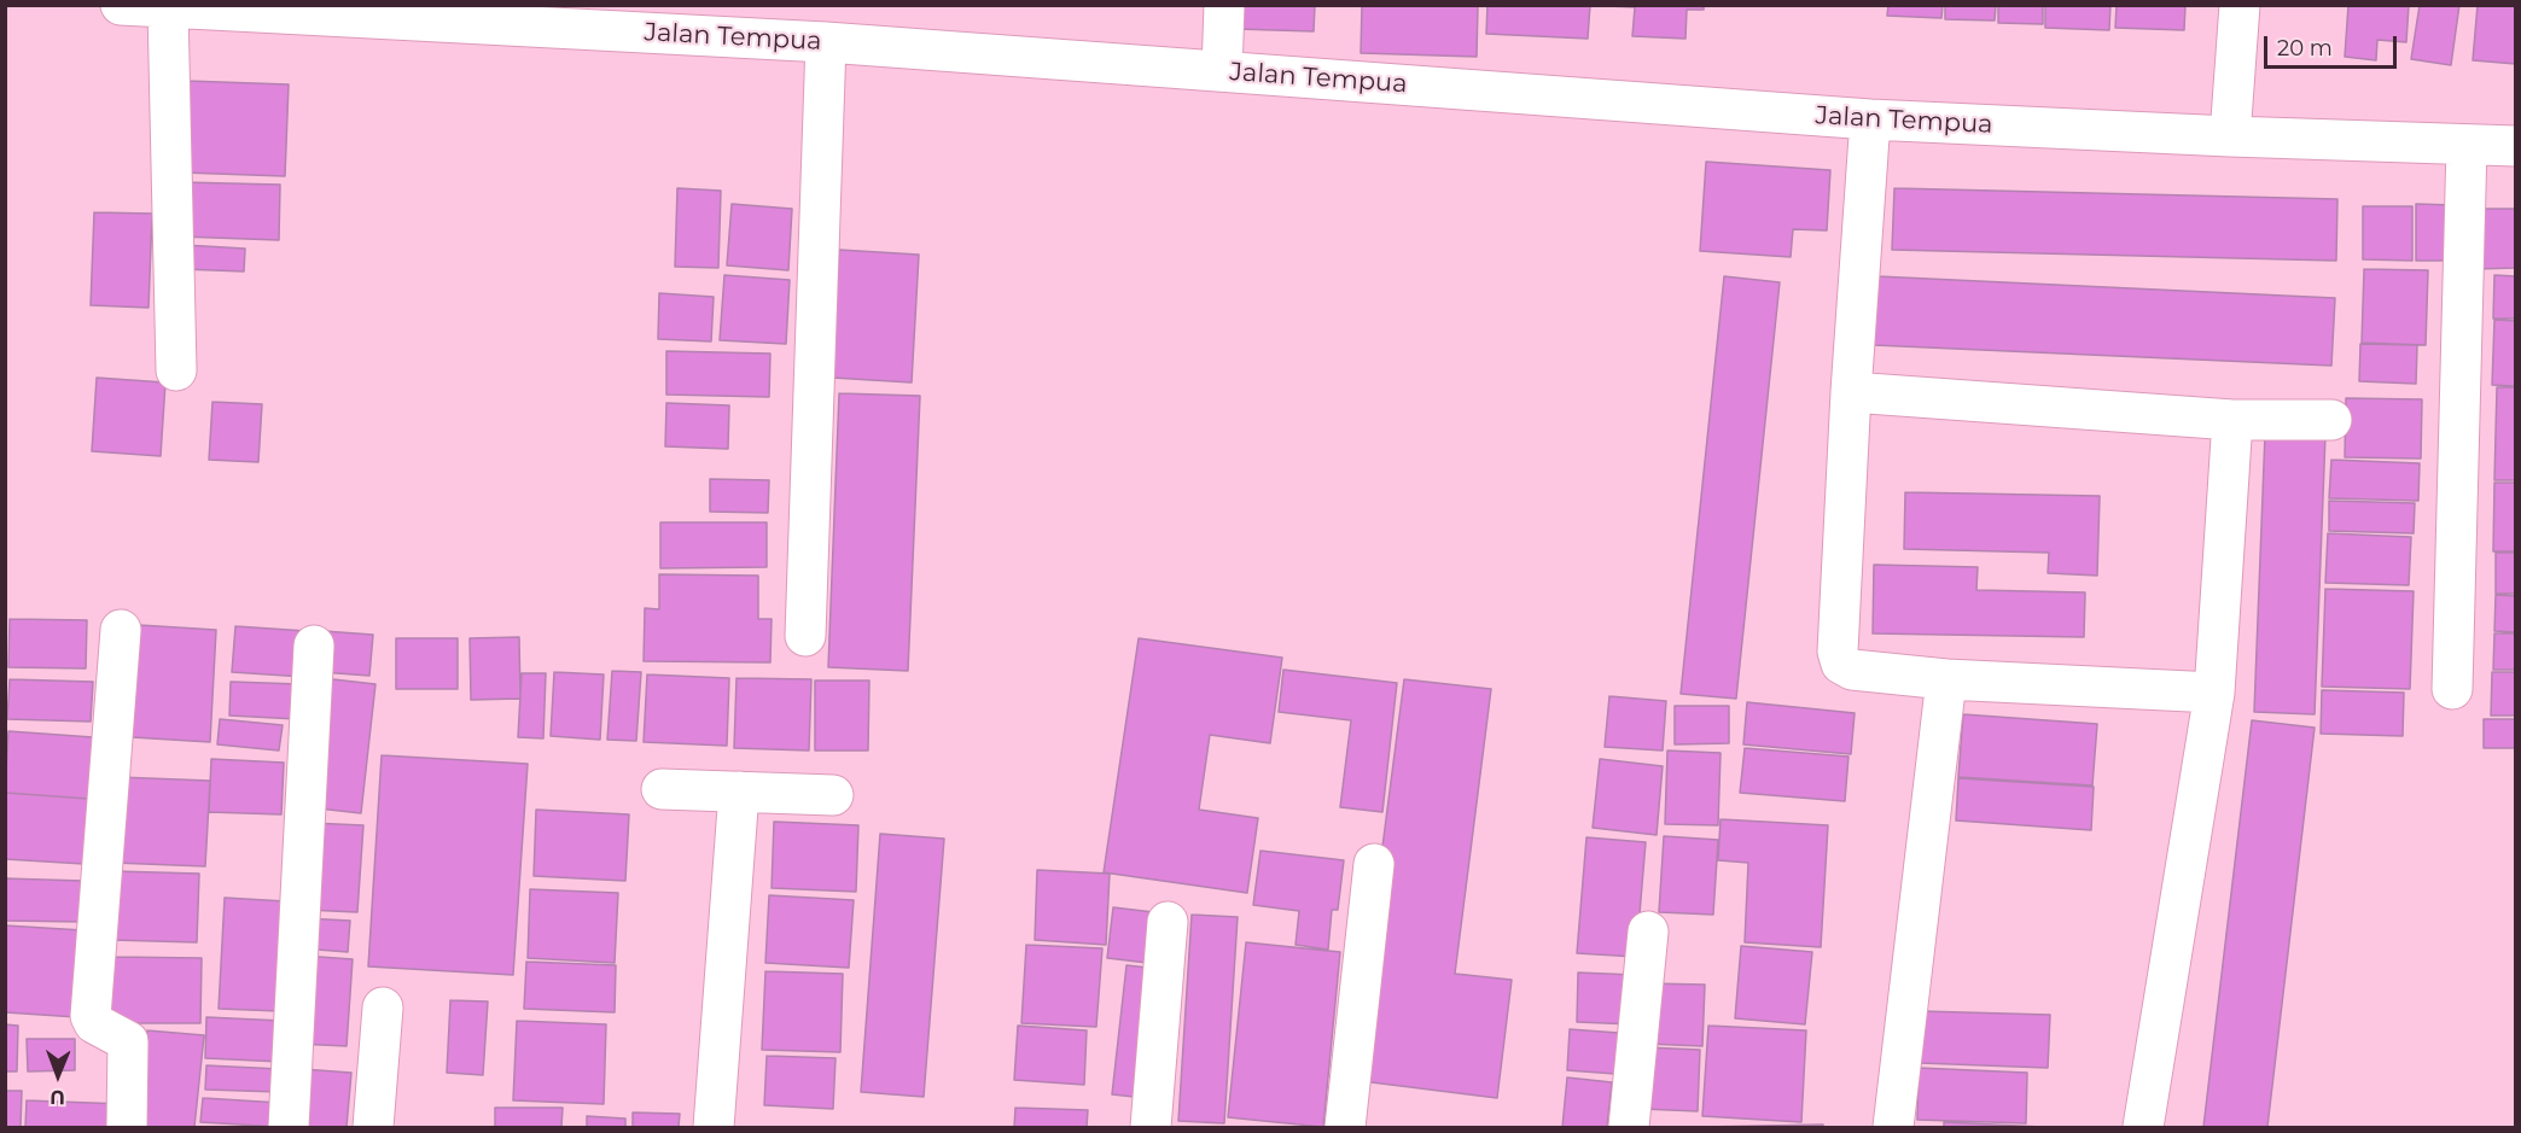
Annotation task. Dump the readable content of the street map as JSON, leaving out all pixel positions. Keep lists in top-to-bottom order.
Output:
{
  "streets": {
    "street": ["Jalan Tempua"]
  },
  "scale_bar": "20 m",
  "north": "bottom"
}
